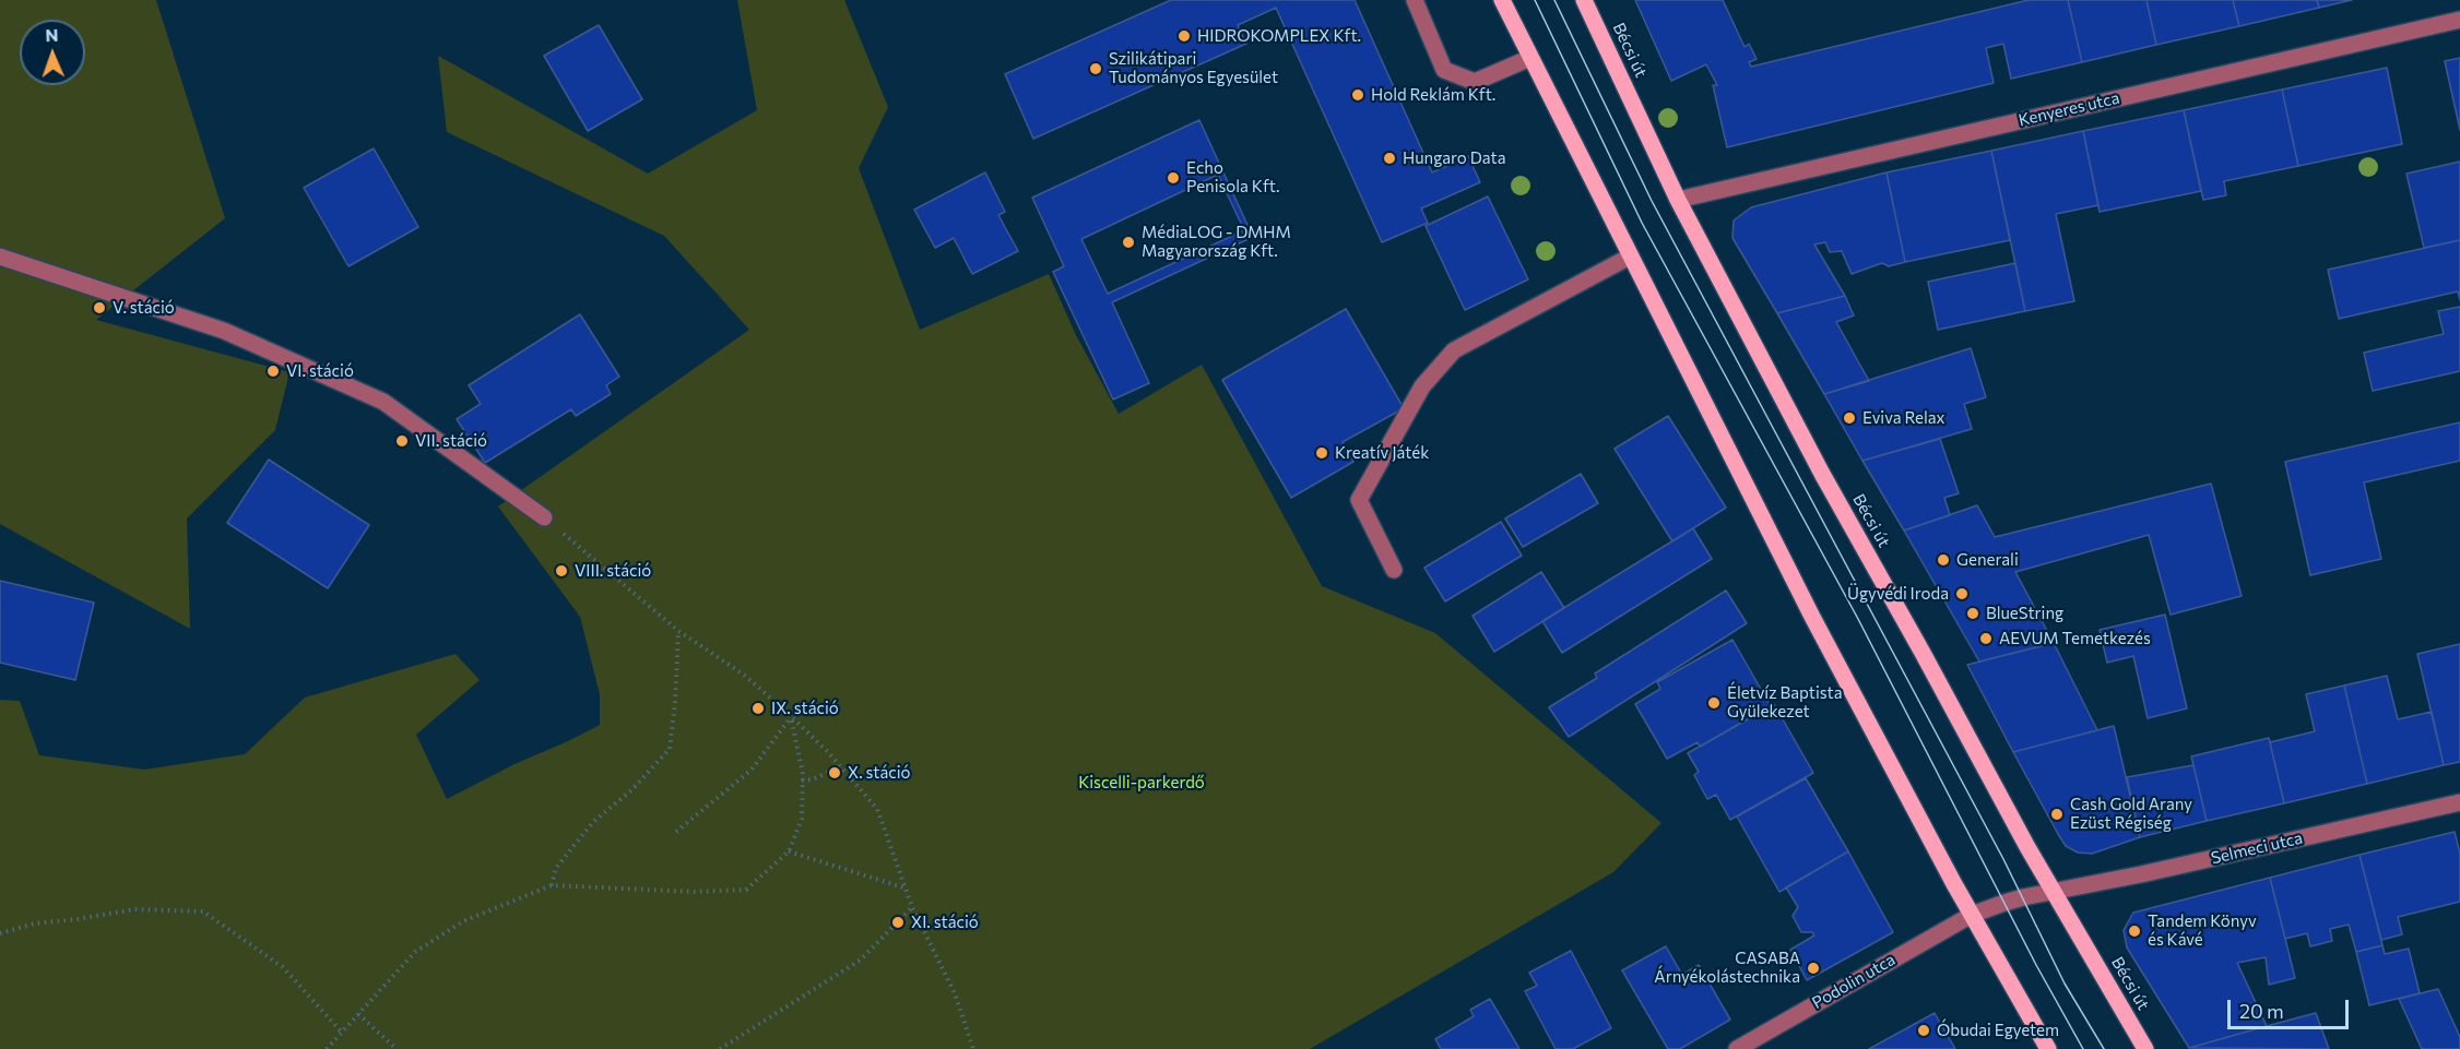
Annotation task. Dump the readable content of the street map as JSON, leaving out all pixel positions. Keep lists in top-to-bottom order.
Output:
{
  "streets": {
    "main road": ["Bécsi út"],
    "street": ["Kenyeres utca", "Selmeci utca", "Podolin utca"]
  },
  "crossings": [
    ["Bécsi út", "Kenyeres utca"],
    ["Bécsi út", "Selmeci utca"],
    ["Selmeci utca", "Podolin utca"]
  ],
  "parks": ["Kiscelli-parkerdő"],
  "places": [
    "HIDROKOMPLEX Kft.",
    "Szilikátipari Tudományos Egyesület",
    "Hold Reklám Kft.",
    "Hungaro Data",
    "Echo Penisola Kft.",
    "MédiaLOG - DMHM Magyarország Kft.",
    "V. stáció",
    "VI. stáció",
    "Eviva Relax",
    "VII. stáció",
    "Kreatív Játék",
    "Generali",
    "VIII. stáció",
    "Ügyvédi Iroda",
    "BlueString",
    "AEVUM Temetkezés",
    "Életvíz Baptista Gyülekezet",
    "IX. stáció",
    "X. stáció",
    "Cash Gold Arany Ezüst Régiség",
    "XI. stáció",
    "Tandem Könyv és Kávé",
    "CASABA Árnyékolástechnika",
    "Óbudai Egyetem"
  ],
  "scale_bar": "20 m",
  "north": "top"
}
